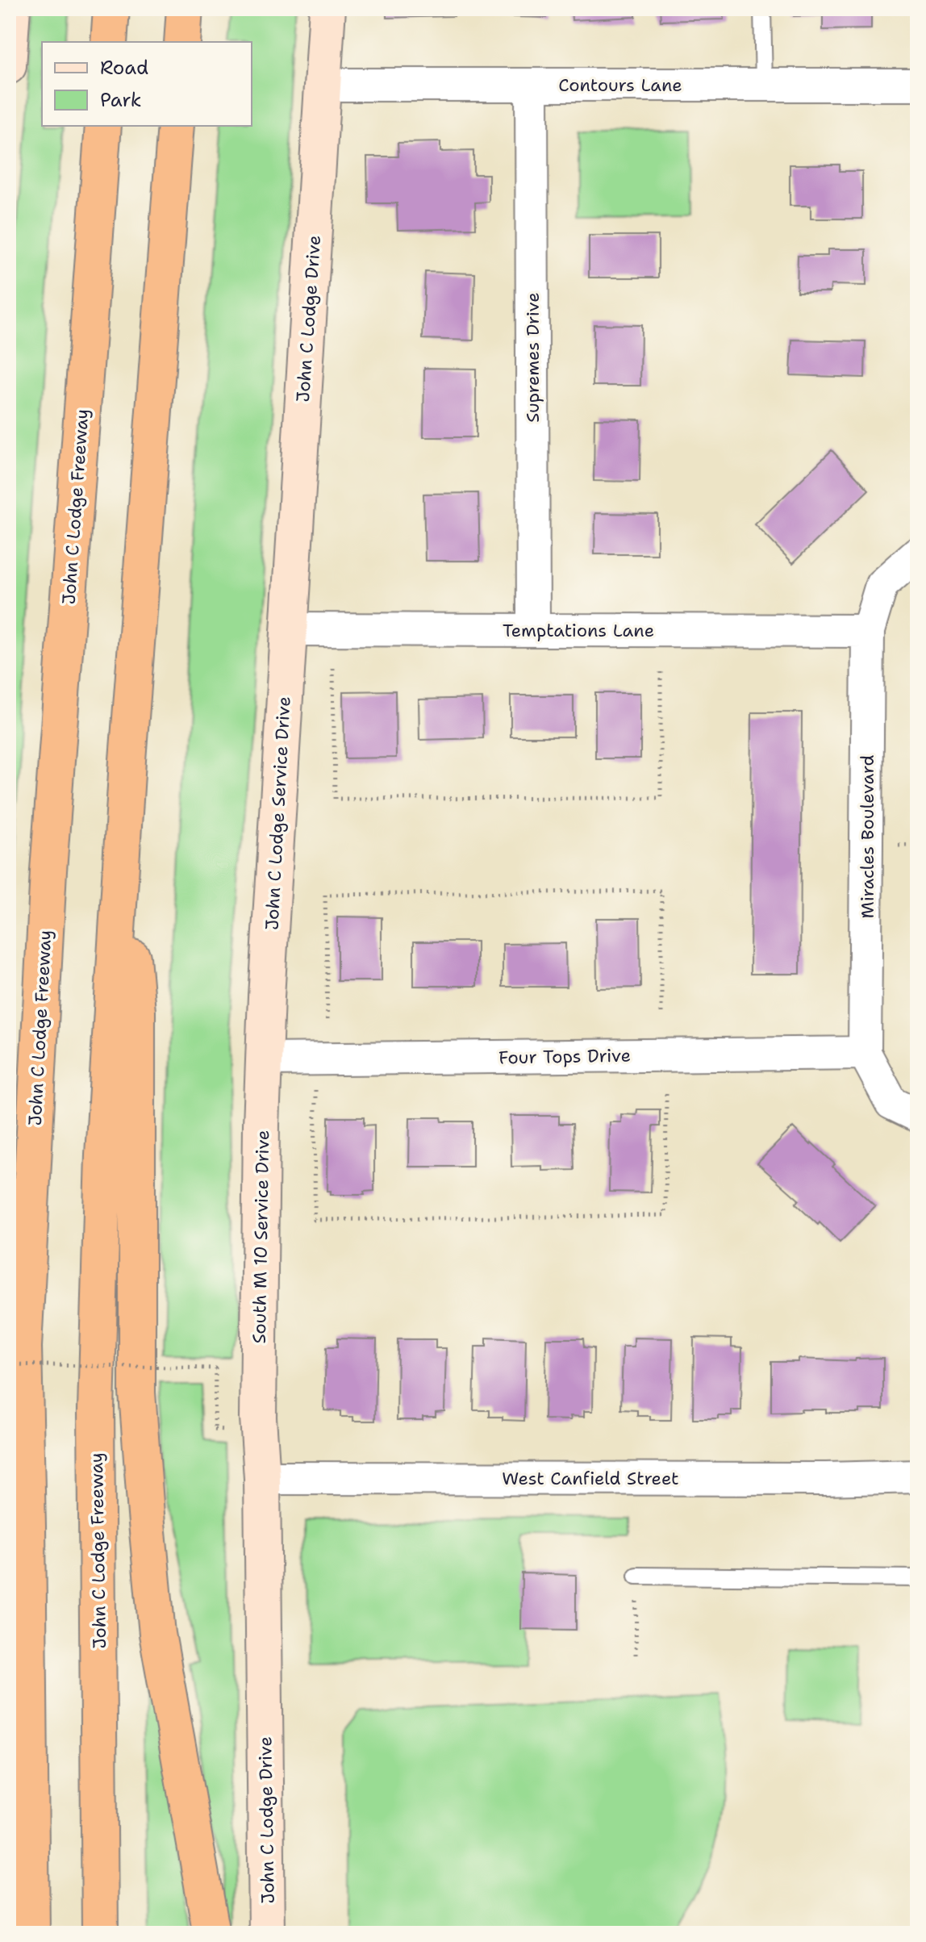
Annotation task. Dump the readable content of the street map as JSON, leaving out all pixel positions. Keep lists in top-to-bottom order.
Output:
{
  "streets": {
    "highway": ["John C Lodge Freeway"],
    "main road": ["John C Lodge Drive", "John C Lodge Service Drive", "South M 10 Service Drive"],
    "street": [
      "Contours Lane",
      "Supremes Drive",
      "Temptations Lane",
      "Miracles Boulevard",
      "Four Tops Drive",
      "West Canfield Street"
    ]
  },
  "crossings": [
    ["Contours Lane", "John C Lodge Drive"],
    ["Contours Lane", "Supremes Drive"],
    ["John C Lodge Drive", "Temptations Lane"],
    ["John C Lodge Drive", "John C Lodge Service Drive"],
    ["John C Lodge Drive", "South M 10 Service Drive"],
    ["John C Lodge Drive", "West Canfield Street"],
    ["Supremes Drive", "Temptations Lane"],
    ["Temptations Lane", "John C Lodge Service Drive"],
    ["Temptations Lane", "Miracles Boulevard"],
    ["John C Lodge Service Drive", "South M 10 Service Drive"],
    ["Miracles Boulevard", "Four Tops Drive"],
    ["Four Tops Drive", "South M 10 Service Drive"],
    ["South M 10 Service Drive", "West Canfield Street"]
  ],
  "legend": ["Road", "Park"]
}
